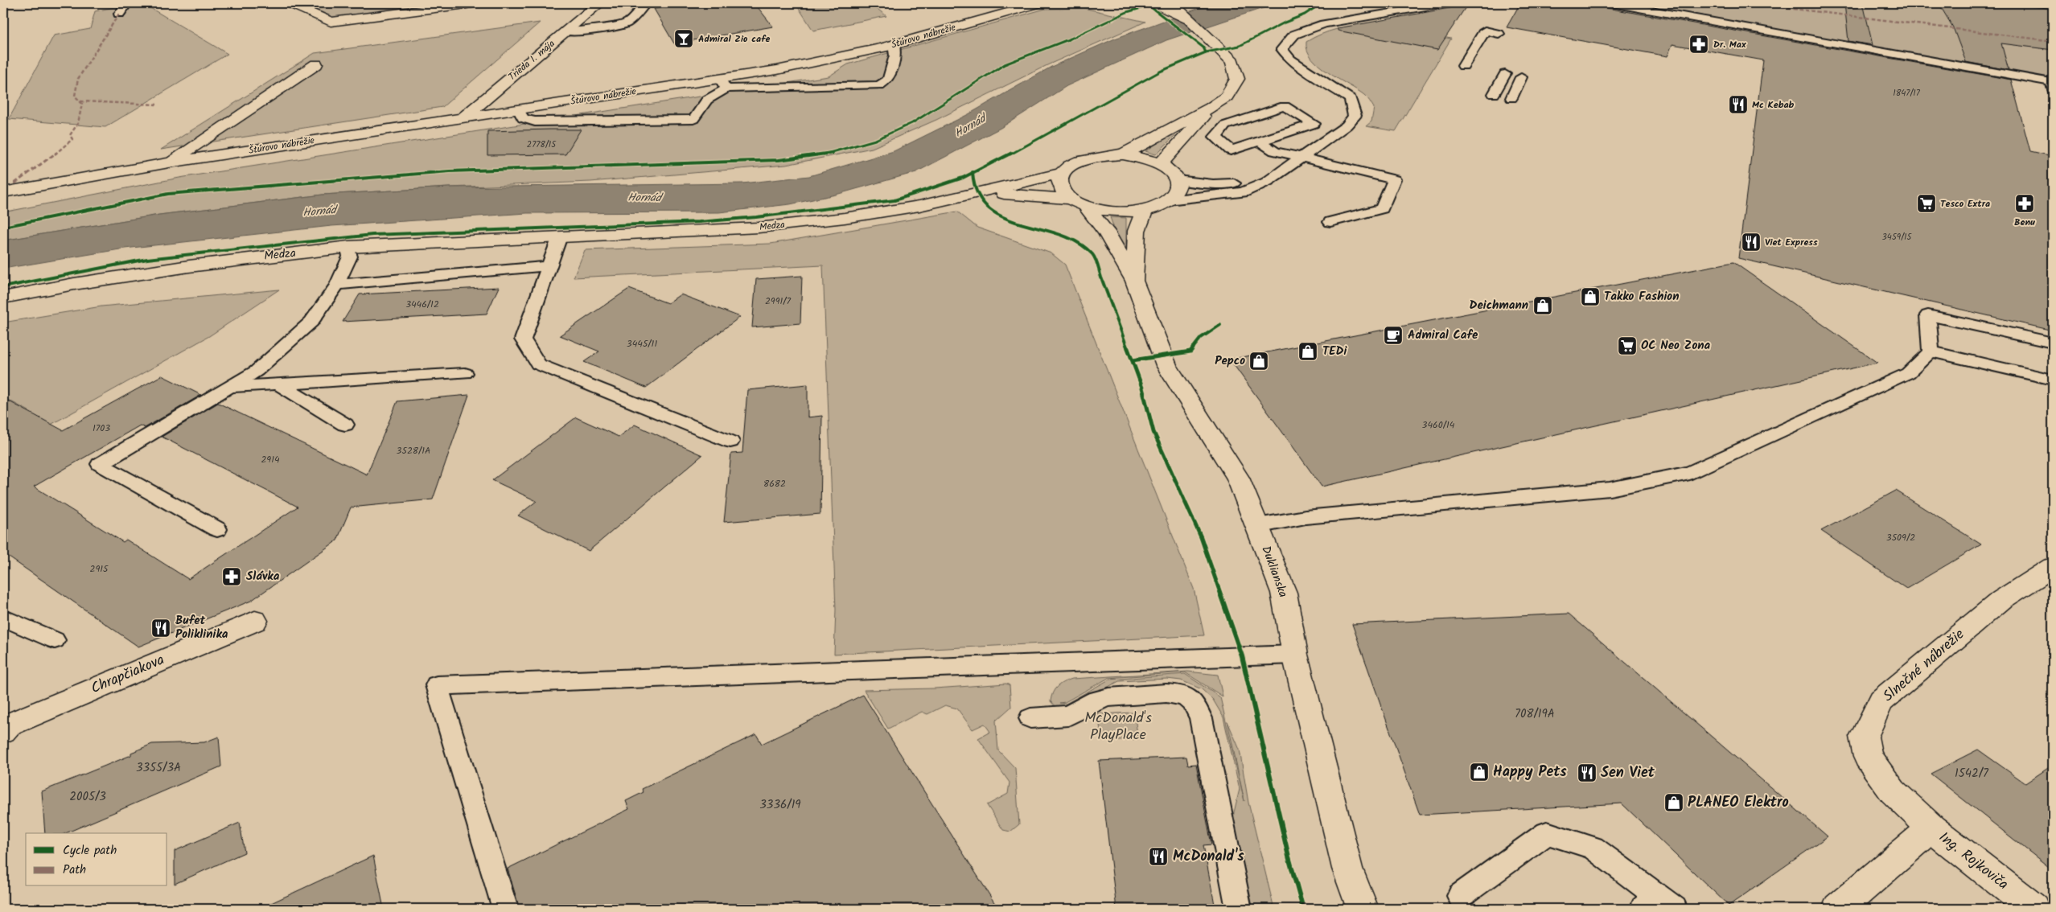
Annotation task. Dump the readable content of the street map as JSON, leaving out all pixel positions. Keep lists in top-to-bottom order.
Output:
{
  "streets": {
    "street": [
      "Štúrovo nábrežie",
      "Trieda 1. mája",
      "Medza",
      "Duklianska",
      "Slnečné nábrežie",
      "Chrapčiakova",
      "Ing. Rojkoviča"
    ]
  },
  "crossings": [
    ["Štúrovo nábrežie", "Trieda 1. mája"],
    ["Slnečné nábrežie", "Ing. Rojkoviča"]
  ],
  "water": ["Hornád"],
  "parks": ["McDonald's PlayPlace"],
  "places": {
    "bar": ["Admiral Zio cafe"],
    "pharmacy": ["Dr. Max", "Benu", "Slávka"],
    "restaurant": [
      "Mc Kebab",
      "Viet Express",
      "Bufet Poliklinika",
      "Sen Viet",
      "McDonald's"
    ],
    "supermarket": ["Tesco Extra", "OC Neo Zona"],
    "shop": [
      "Takko Fashion",
      "Deichmann",
      "TEDi",
      "Pepco",
      "Happy Pets",
      "PLANEO Elektro"
    ],
    "cafe": ["Admiral Cafe"]
  },
  "house_numbers": [
    "1847/17",
    "2778/15",
    "3459/15",
    "2991/7",
    "3446/12",
    "3445/11",
    "3460/14",
    "1703",
    "3528/1A",
    "2914",
    "8682",
    "3509/2",
    "2915",
    "708/19A",
    "3355/3A",
    "1542/7",
    "2005/3",
    "3336/19"
  ],
  "legend": ["Cycle path", "Path"]
}
